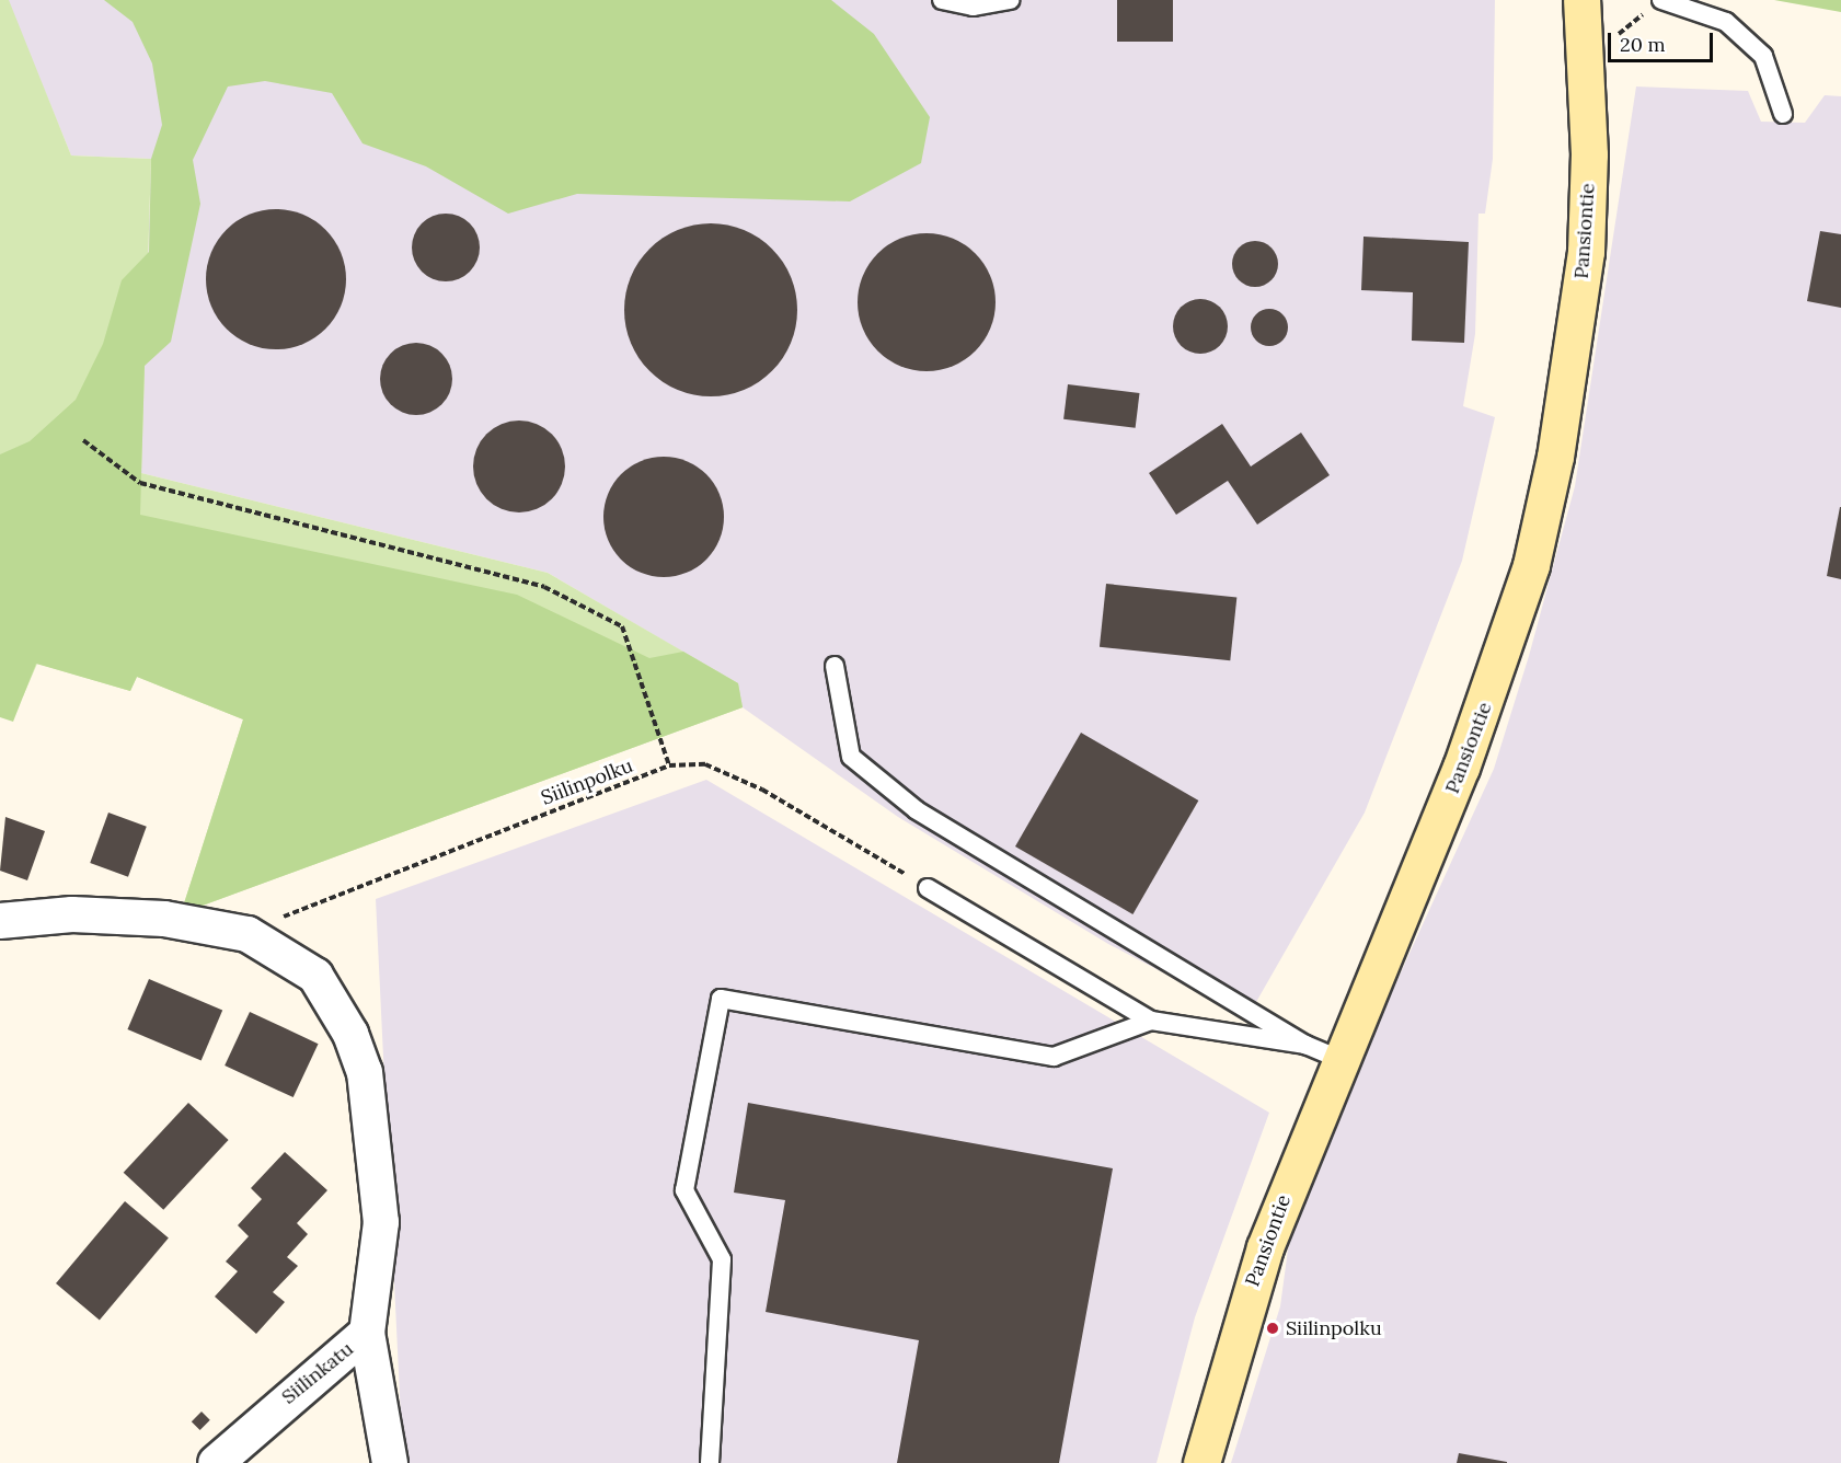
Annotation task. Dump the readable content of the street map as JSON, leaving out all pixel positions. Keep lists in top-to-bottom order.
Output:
{
  "streets": {
    "street": ["Pansiontie", "Siilinkatu"],
    "path": ["Siilinpolku"]
  },
  "crossings": [
    ["Siilinpolku", "Siilinkatu"]
  ],
  "places": ["Siilinpolku"],
  "scale_bar": "20 m"
}
